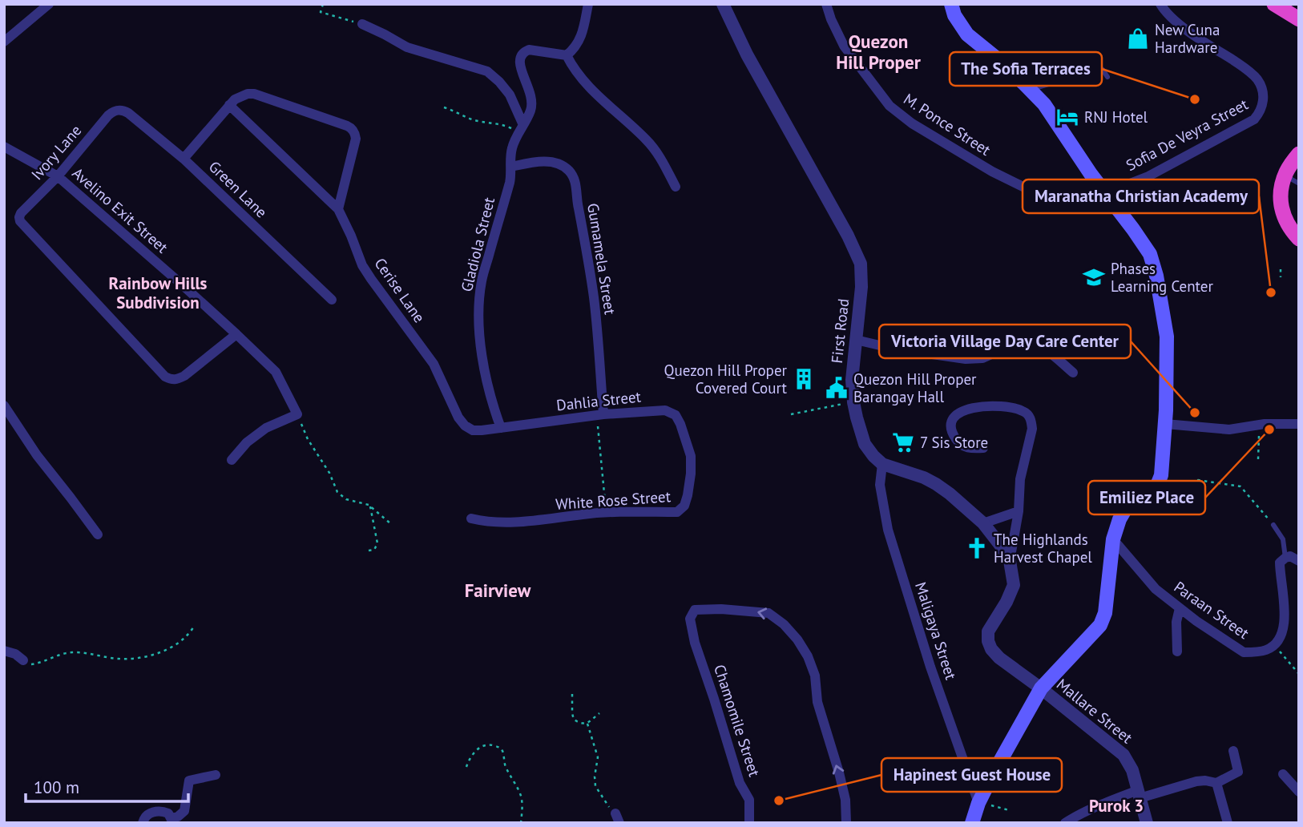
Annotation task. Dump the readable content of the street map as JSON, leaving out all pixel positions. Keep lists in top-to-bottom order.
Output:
{
  "streets": {
    "street": [
      "M. Ponce Street",
      "Sofia De Veyra Street",
      "Ivory Lane",
      "Green Lane",
      "Avelino Exit Street",
      "Gladiola Street",
      "Gumamela Street",
      "Cerise Lane",
      "First Road",
      "Dahlia Street",
      "White Rose Street",
      "Paraan Street",
      "Maligaya Street",
      "Mallare Street",
      "Chamomile Street"
    ]
  },
  "crossings": [
    ["M. Ponce Street", "Sofia De Veyra Street"],
    ["Ivory Lane", "Green Lane"],
    ["Ivory Lane", "Avelino Exit Street"],
    ["Gladiola Street", "Gumamela Street"],
    ["Gladiola Street", "Cerise Lane"],
    ["Gladiola Street", "Dahlia Street"],
    ["Gumamela Street", "Dahlia Street"],
    ["Cerise Lane", "Dahlia Street"],
    ["First Road", "Maligaya Street"],
    ["Dahlia Street", "White Rose Street"]
  ],
  "districts": [
    "Quezon Hill Proper",
    "Rainbow Hills Subdivision",
    "Fairview",
    "Purok 3"
  ],
  "places": {
    "shop": ["New Cuna Hardware"],
    "other": [
      "The Sofia Terraces",
      "Maranatha Christian Academy",
      "Victoria Village Day Care Center",
      "Emiliez Place",
      "Hapinest Guest House"
    ],
    "hotel": ["RNJ Hotel"],
    "school or university": ["Phases Learning Center"],
    "building": ["Quezon Hill Proper Covered Court"],
    "public building": ["Quezon Hill Proper Barangay Hall"],
    "supermarket": ["7 Sis Store"],
    "church": ["The Highlands Harvest Chapel"]
  },
  "scale_bar": "100 m"
}
